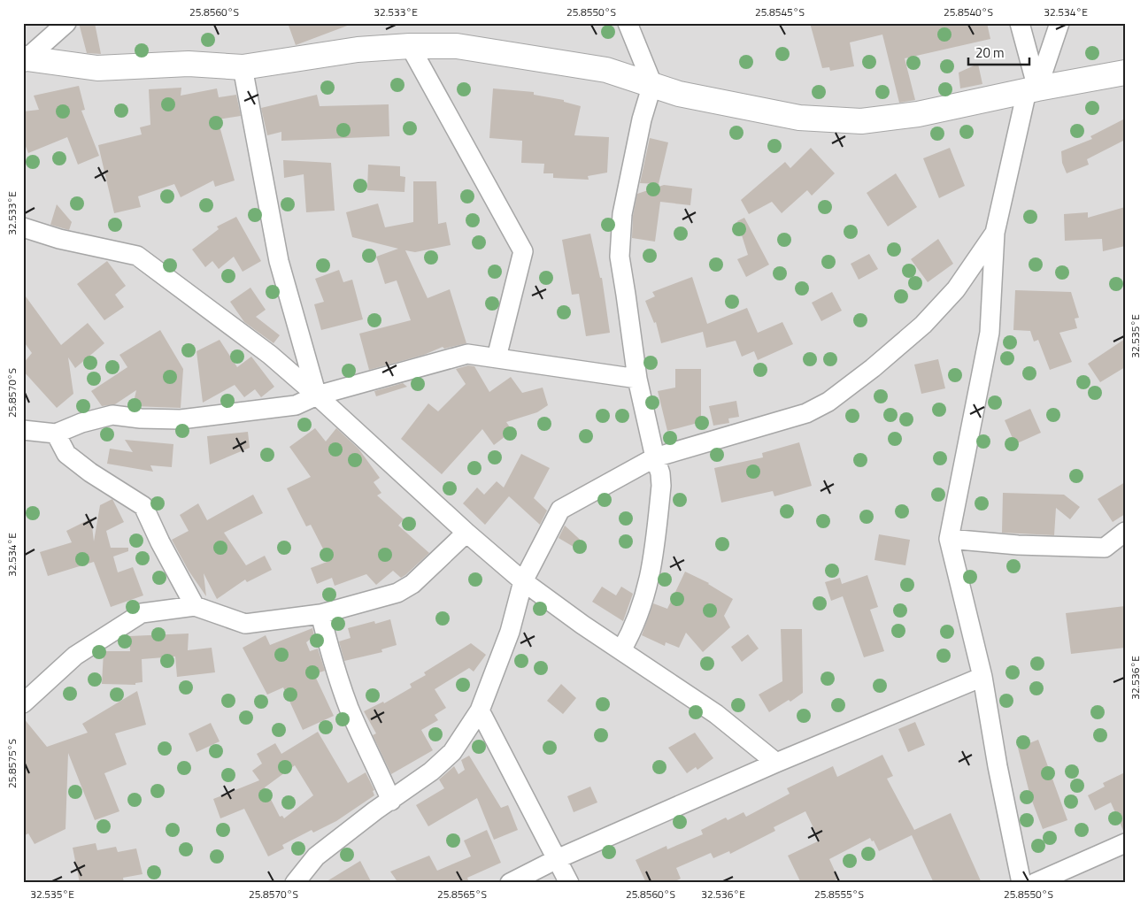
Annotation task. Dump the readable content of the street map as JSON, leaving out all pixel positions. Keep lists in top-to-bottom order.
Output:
{
  "scale_bar": "20 m",
  "coordinates": [
    "25.8560°S",
    "32.533°E",
    "25.8550°S",
    "25.8545°S",
    "25.8540°S",
    "32.534°E",
    "32.535°E",
    "25.8570°S",
    "32.536°E",
    "25.8575°S",
    "25.8565°S",
    "25.8555°S"
  ]
}
